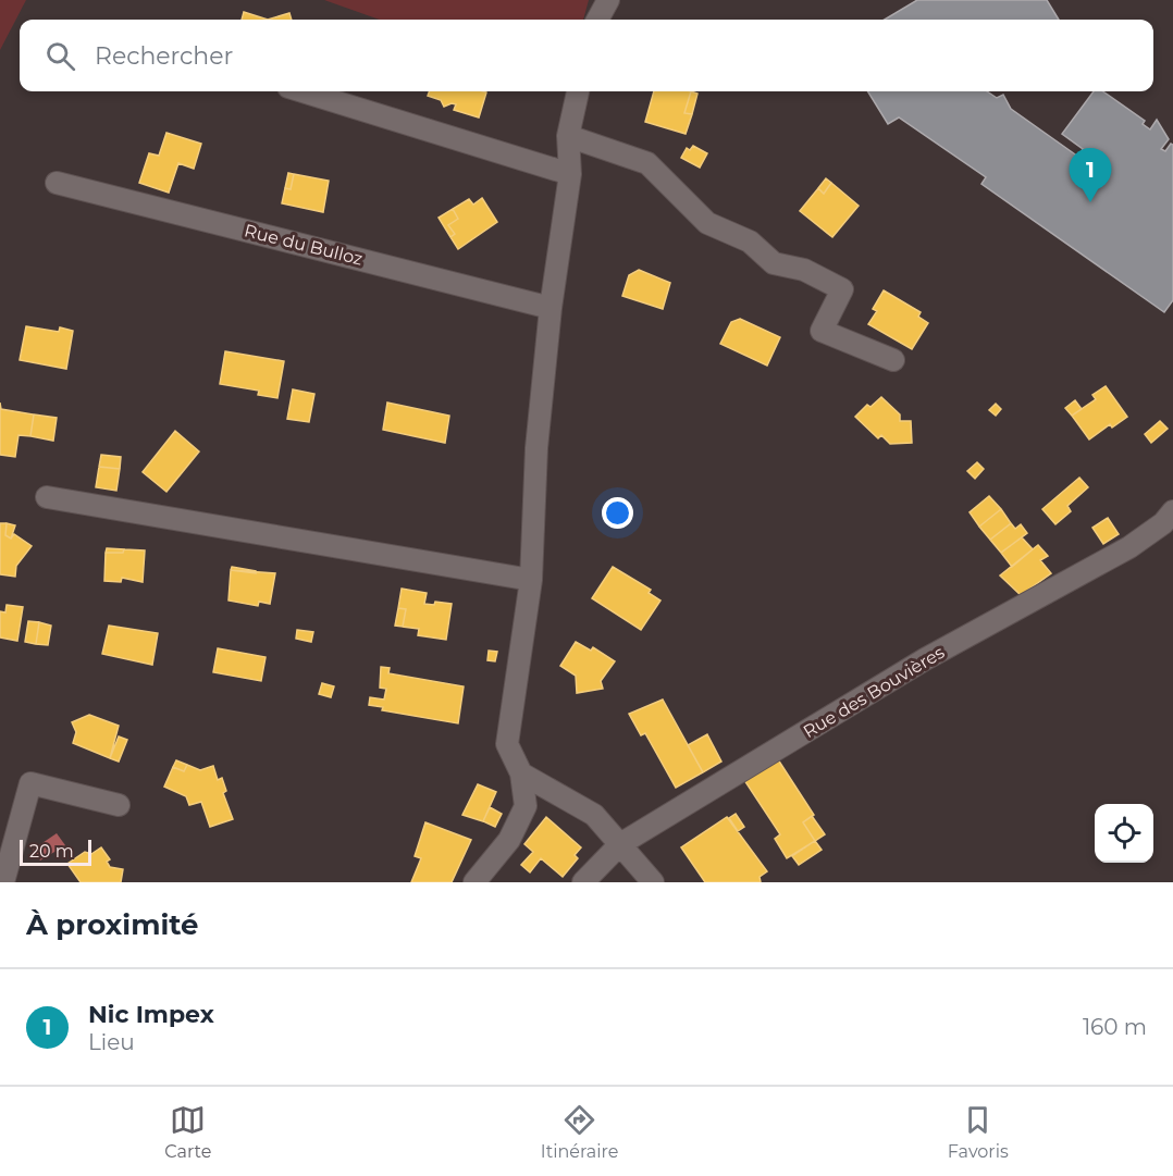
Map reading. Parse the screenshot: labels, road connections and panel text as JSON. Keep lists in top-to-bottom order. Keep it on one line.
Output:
{"streets":{"street":["Rue du Bulloz","Rue des Bouvières"]},"scale_bar":"20 m","page":{"search":"Rechercher","pins":"1","scale":"20 m","heading":"À proximité","list":[{"mark":"1","name":"Nic Impex","note":"Lieu","value":"160 m"}],"nav":["Carte","Itinéraire","Favoris"]}}
